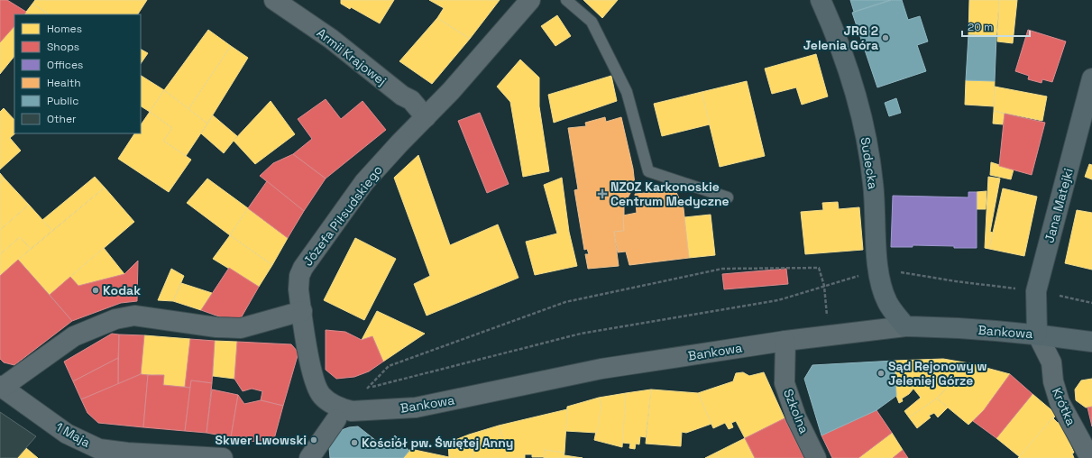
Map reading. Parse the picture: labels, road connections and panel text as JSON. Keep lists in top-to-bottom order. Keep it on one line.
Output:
{"streets":{"street":["Armii Krajowej","Sudecka","Jana Matejki","Józefa Piłsudskiego","Bankowa","Krótka","Szkolna","1 Maja"]},"crossings":[["Armii Krajowej","Józefa Piłsudskiego"],["Sudecka","Bankowa"],["Jana Matejki","Bankowa"],["Jana Matejki","Krótka"],["Józefa Piłsudskiego","Bankowa"],["Bankowa","Krótka"],["Bankowa","Szkolna"]],"places":{"other":["JRG 2 Jelenia Góra","Kodak","Sąd Rejonowy w Jeleniej Górze","Skwer Lwowski","Kościół pw. Świętej Anny"],"health":["NZOZ Karkonoskie Centrum Medyczne"]},"legend":["Homes","Shops","Offices","Health","Public","Other"],"scale_bar":"20 m"}
